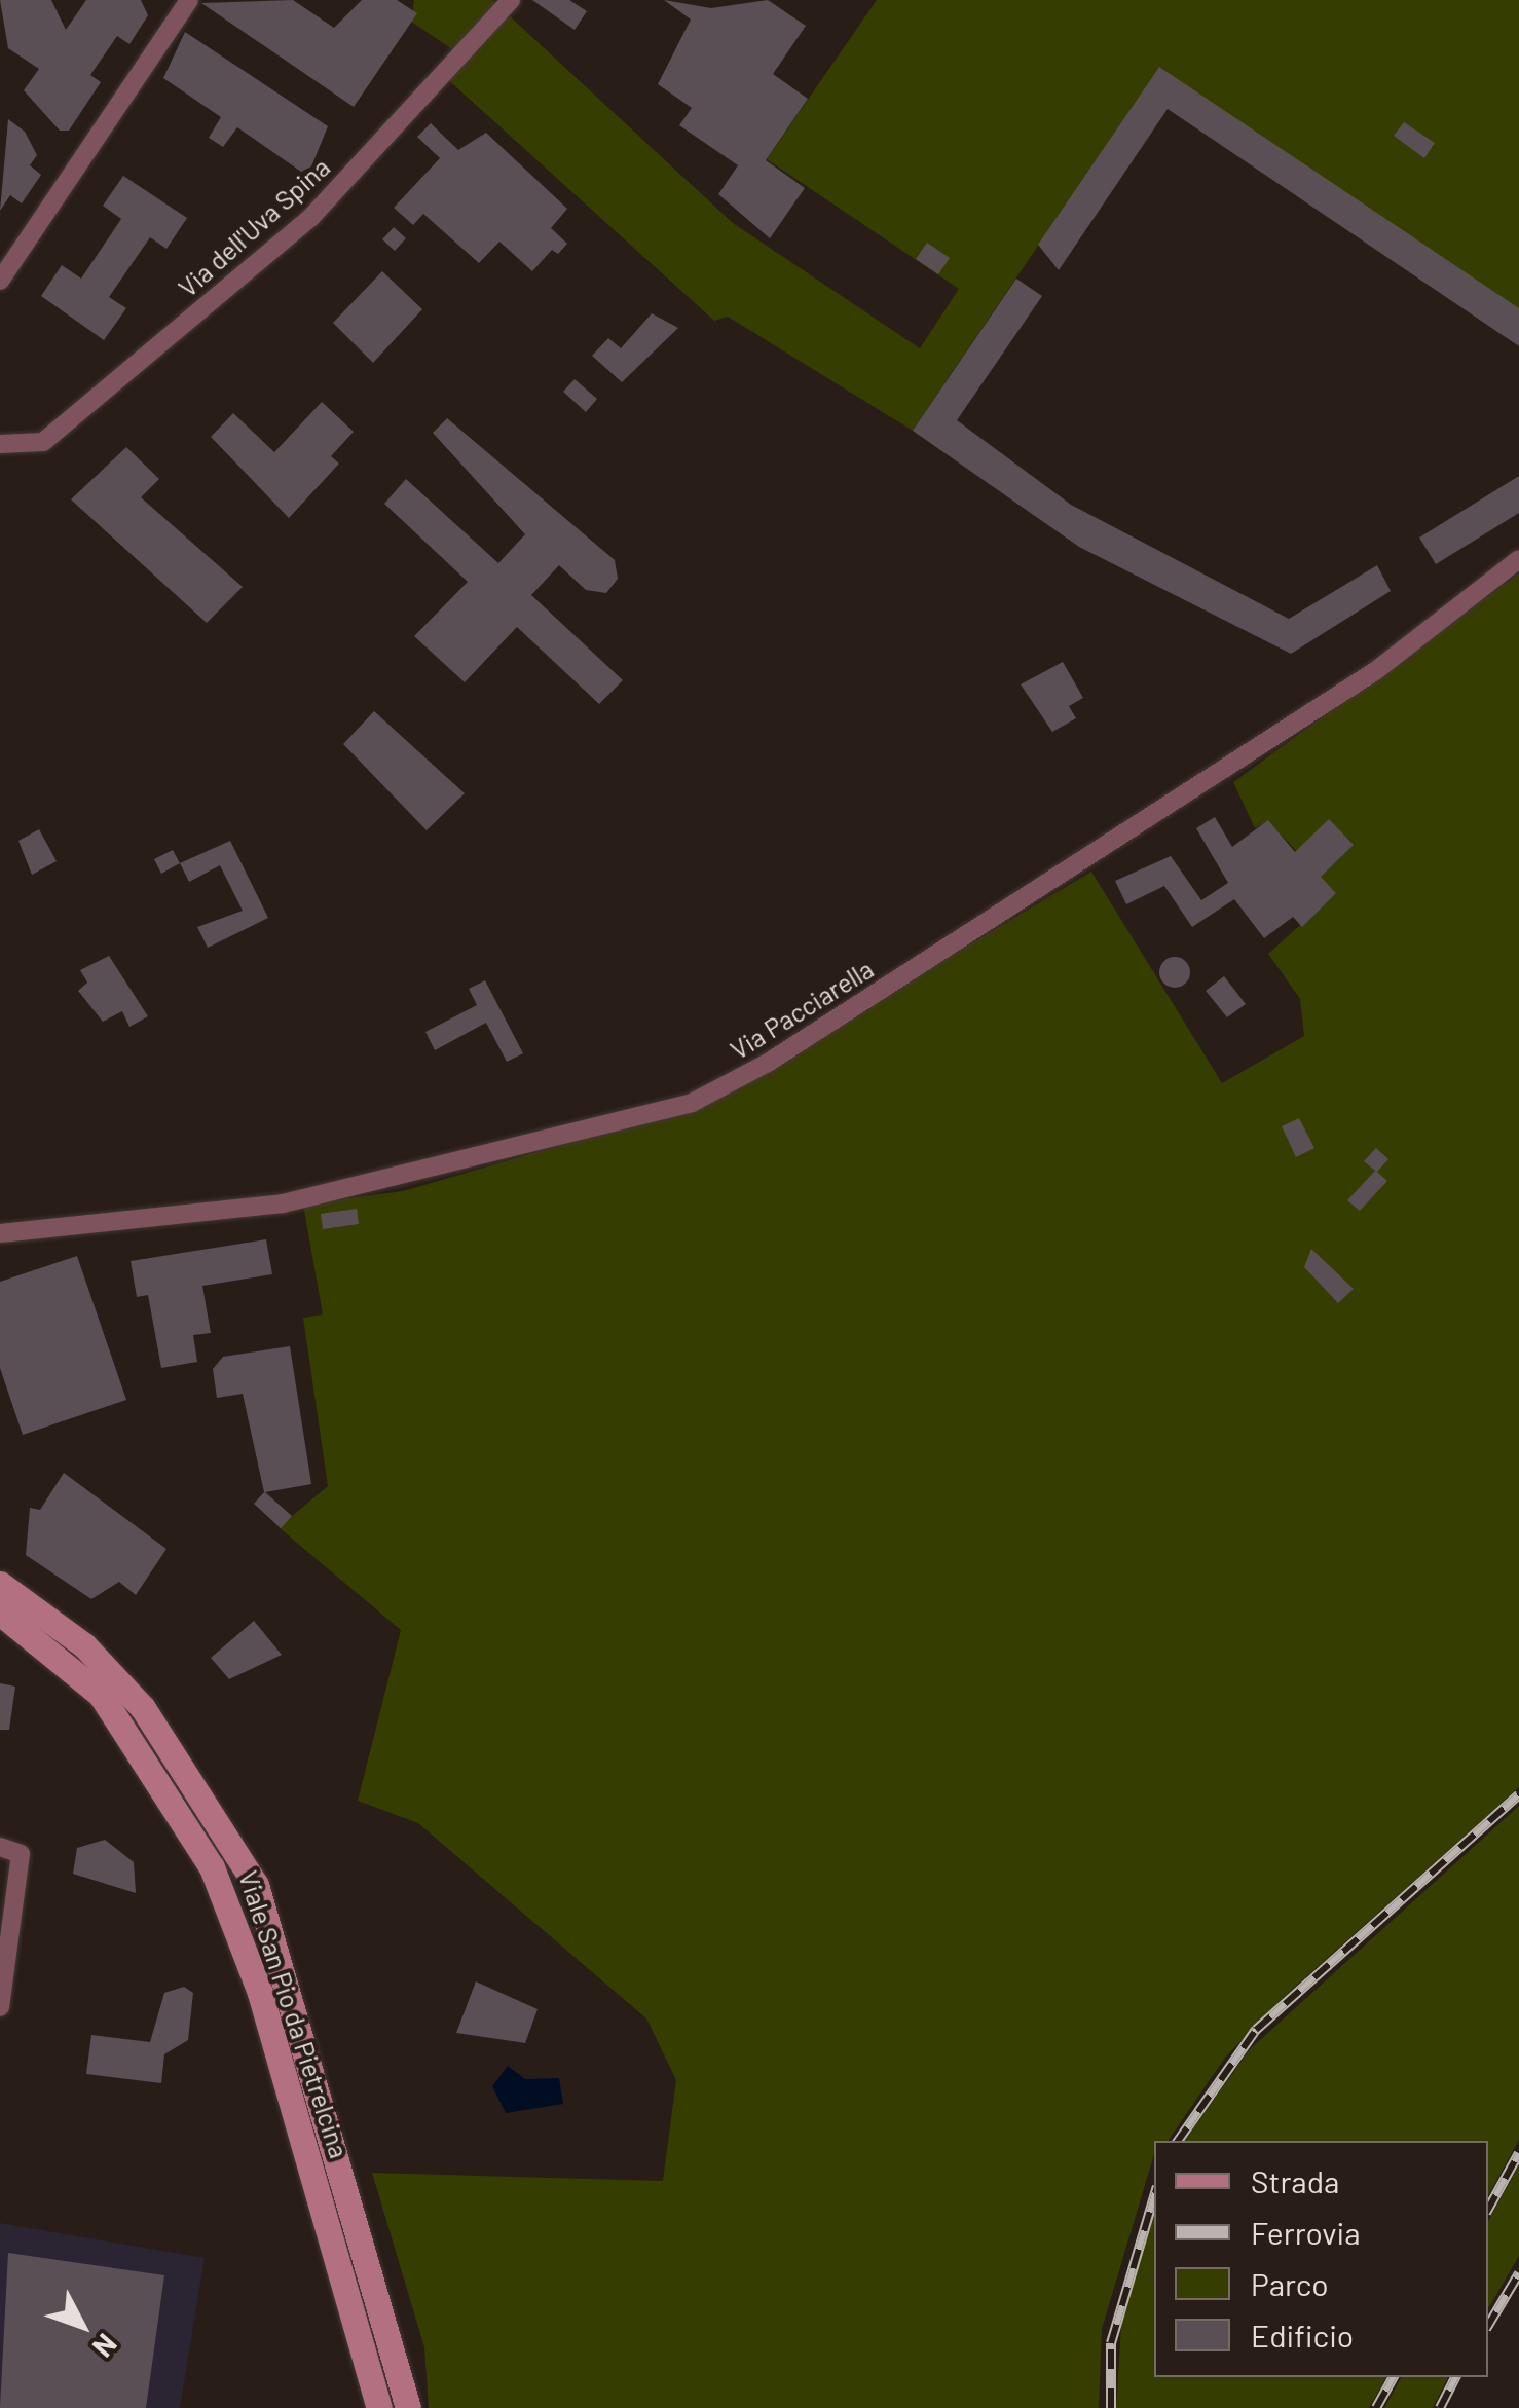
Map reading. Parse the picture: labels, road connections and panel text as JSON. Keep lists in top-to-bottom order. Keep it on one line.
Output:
{"streets":{"main road":["Viale San Pio da Pietrelcina"],"street":["Via dell'Uva Spina","Via Pacciarella"]},"legend":["Strada","Ferrovia","Parco","Edificio"],"north":"bottom right"}
